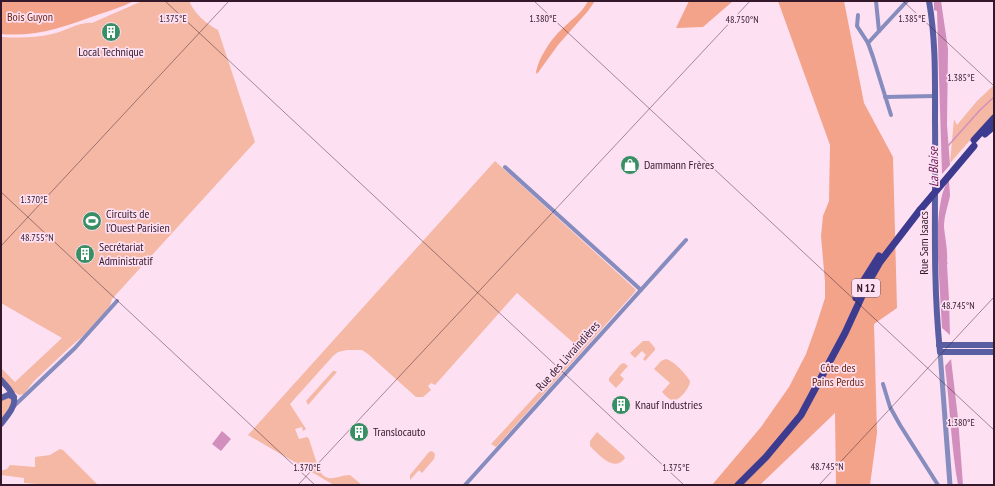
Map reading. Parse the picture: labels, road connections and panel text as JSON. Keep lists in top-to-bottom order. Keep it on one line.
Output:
{"streets":{"main road":["Rue Sam Isaacs","N 12"],"street":["Rue des Livraindières"]},"water":["La Blaise"],"parks":["Bois Guyon","Côte des Pains Perdus"],"places":{"building":["Local Technique","Secrétariat Administratif","Knauf Industries","Translocauto"],"shop":["Dammann Frères"],"sports":["Circuits de l’Ouest Parisien"]},"coordinates":["1.375°E","1.380°E","1.385°E","48.750°N","1.370°E","48.755°N","48.745°N"]}
